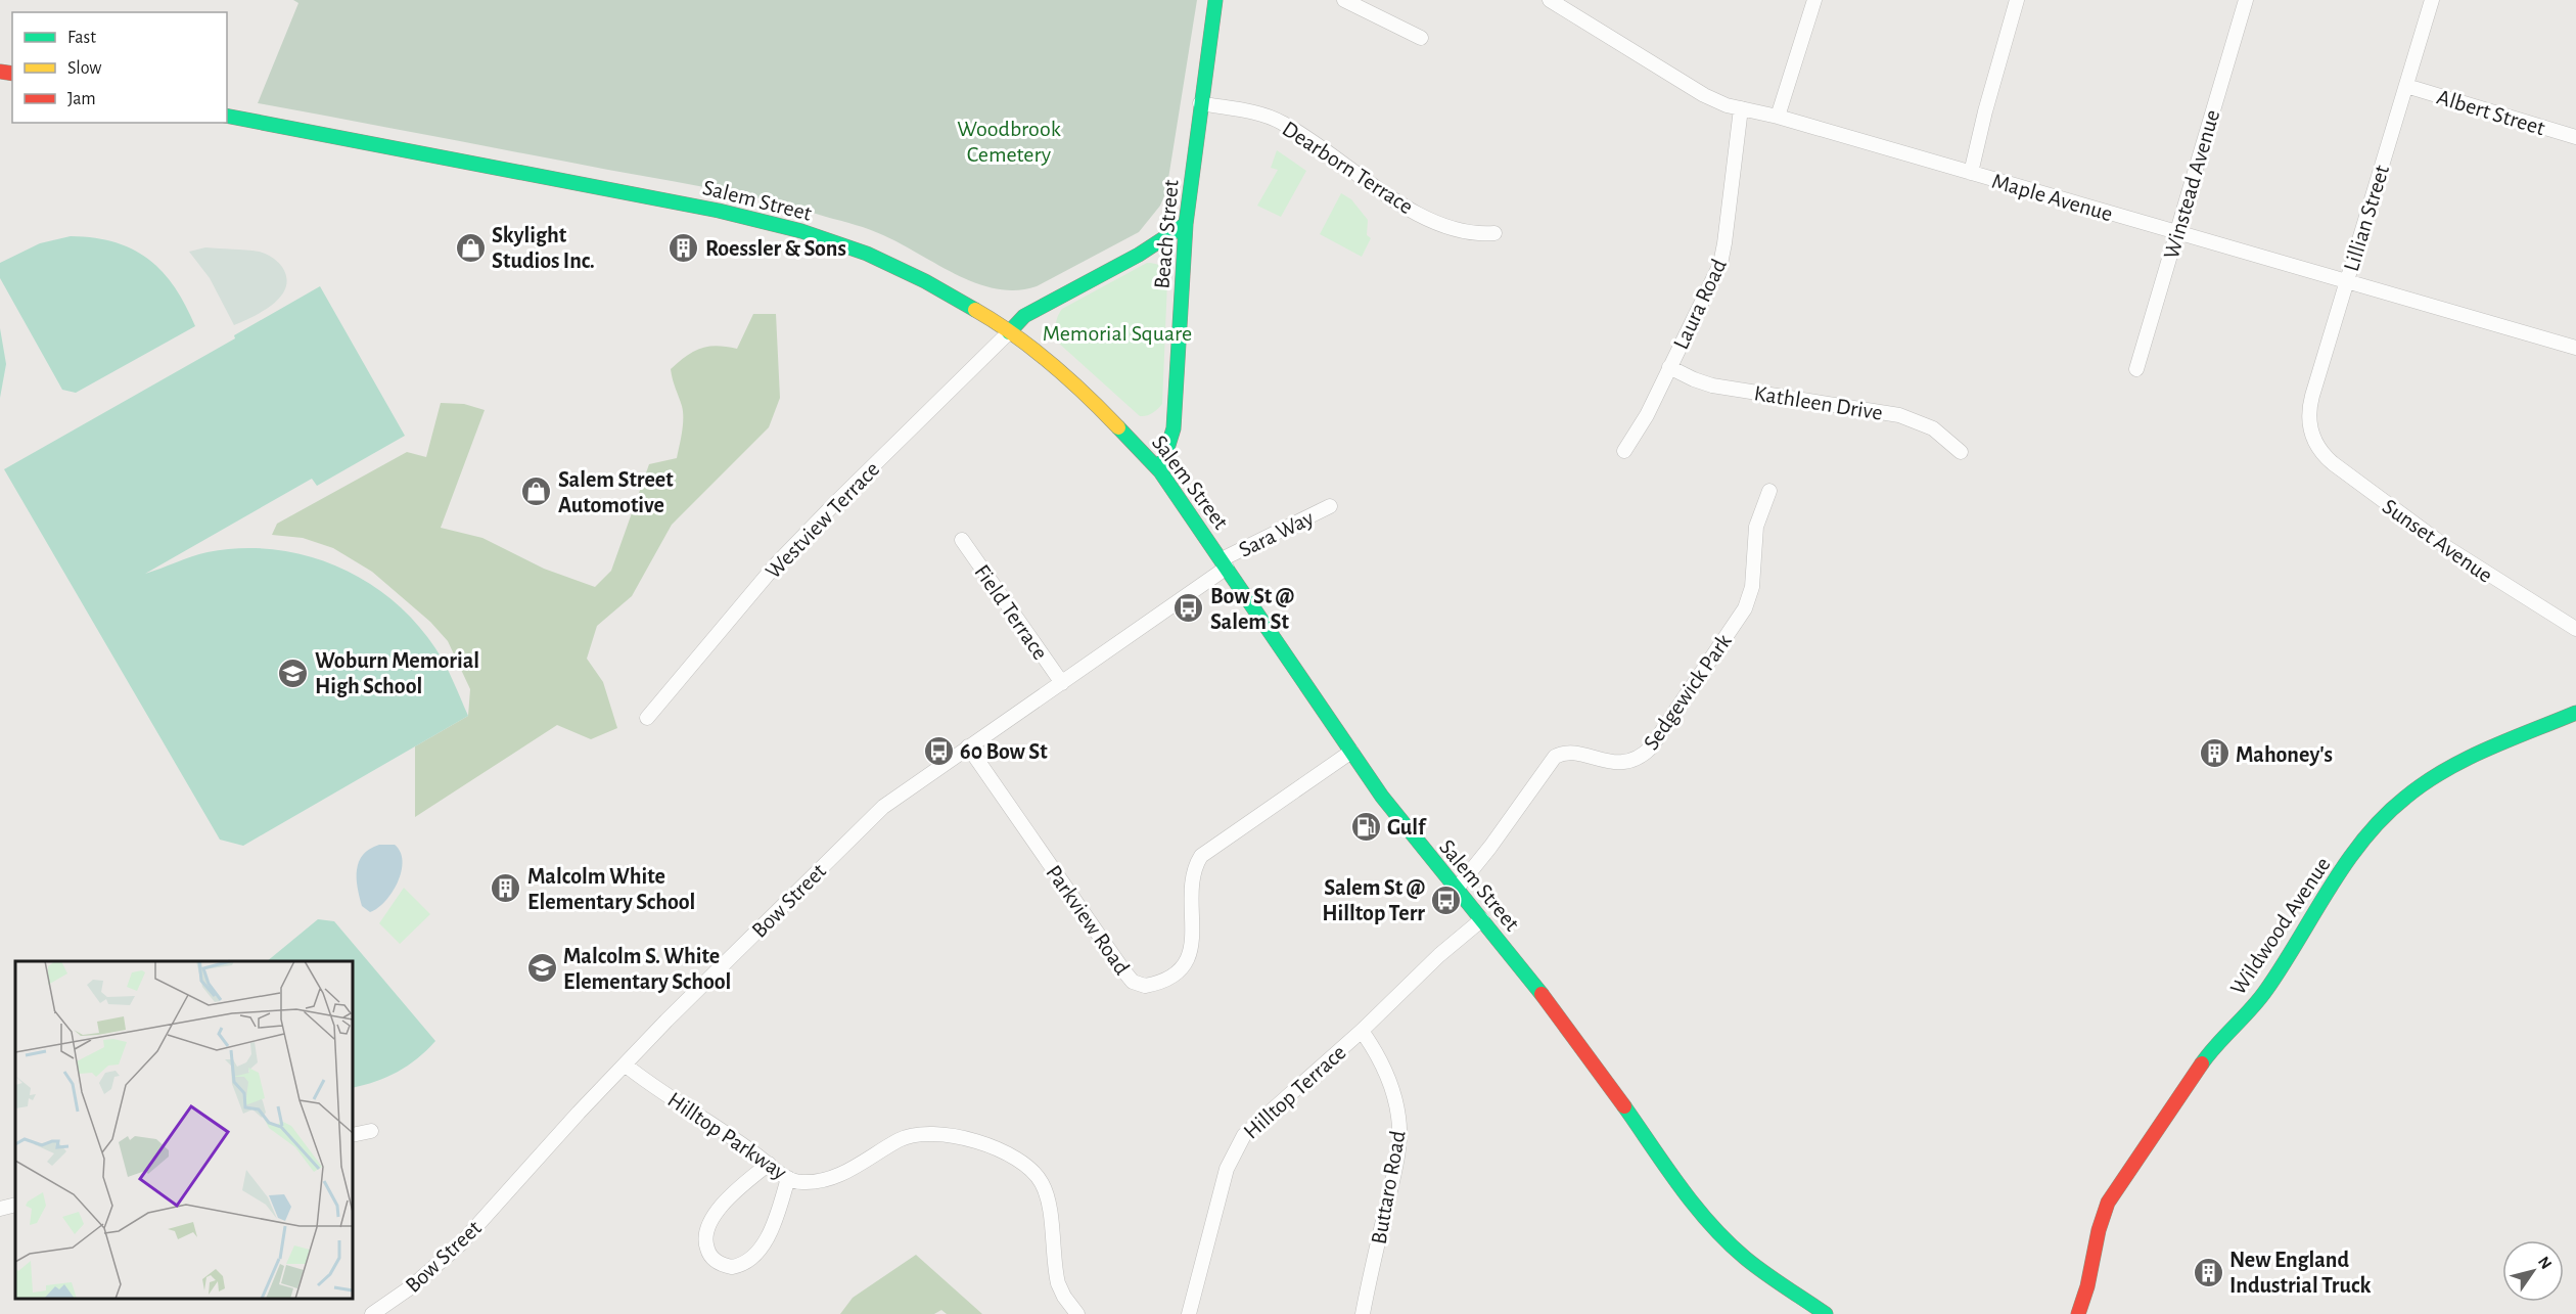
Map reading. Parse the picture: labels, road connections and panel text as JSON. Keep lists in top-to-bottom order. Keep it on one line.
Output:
{"streets":{"street":["Albert Street","Dearborn Terrace","Winstead Avenue","Maple Avenue","Salem Street","Lillian Street","Beach Street","Laura Road","Kathleen Drive","Westview Terrace","Sara Way","Sunset Avenue","Field Terrace","Sedgewick Park","Bow Street","Parkview Road","Wildwood Avenue","Hilltop Terrace","Hilltop Parkway","Buttaro Road"]},"crossings":[["Albert Street","Lillian Street"],["Dearborn Terrace","Beach Street"],["Winstead Avenue","Maple Avenue"],["Maple Avenue","Lillian Street"],["Maple Avenue","Laura Road"],["Salem Street","Beach Street"],["Salem Street","Westview Terrace"],["Salem Street","Sara Way"],["Salem Street","Sedgewick Park"],["Salem Street","Bow Street"],["Salem Street","Parkview Road"],["Salem Street","Hilltop Terrace"],["Lillian Street","Sunset Avenue"],["Laura Road","Kathleen Drive"],["Sara Way","Bow Street"],["Field Terrace","Bow Street"],["Bow Street","Parkview Road"],["Bow Street","Hilltop Parkway"],["Hilltop Terrace","Buttaro Road"]],"parks":["Woodbrook Cemetery","Memorial Square"],"places":{"shop":["Skylight Studios Inc.","Salem Street Automotive"],"building":["Roessler & Sons","Mahoney's","Malcolm White Elementary School","New England Industrial Truck"],"bus stop":["Bow St @ Salem St","60 Bow St","Salem St @ Hilltop Terr"],"school or university":["Woburn Memorial High School","Malcolm S. White Elementary School"],"fuel station":["Gulf"]},"legend":["Fast","Slow","Jam"],"north":"top right"}
